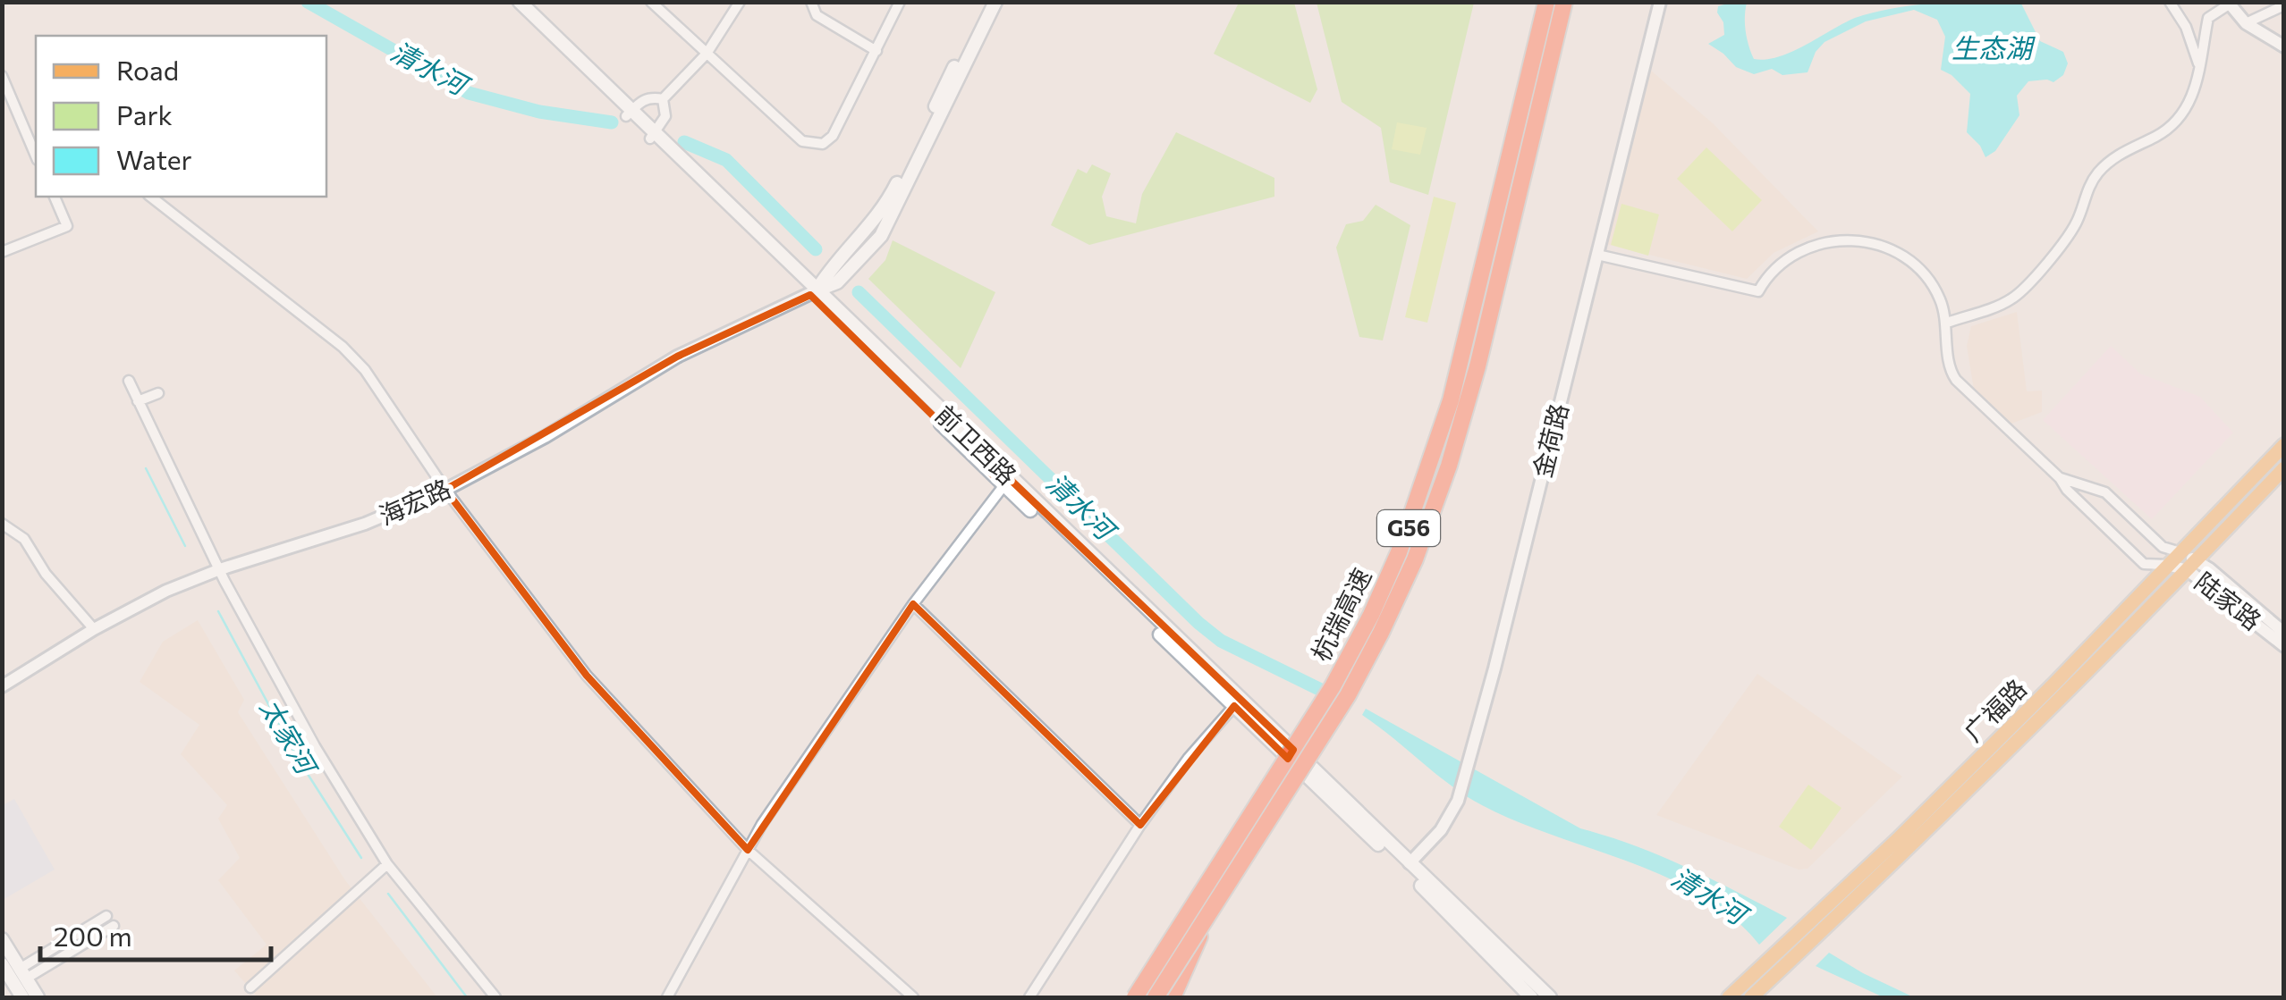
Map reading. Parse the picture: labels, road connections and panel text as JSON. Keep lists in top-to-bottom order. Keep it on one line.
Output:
{"streets":{"highway":["G56","杭瑞高速"],"main road":["前卫西路","海宏路","广福路"],"street":["金荷路","陆家路"]},"crossings":[["金荷路","前卫西路"],["前卫西路","海宏路"],["陆家路","广福路"]],"water":["生态湖","清水河","太家河"],"legend":["Road","Park","Water"],"scale_bar":"200 m"}
